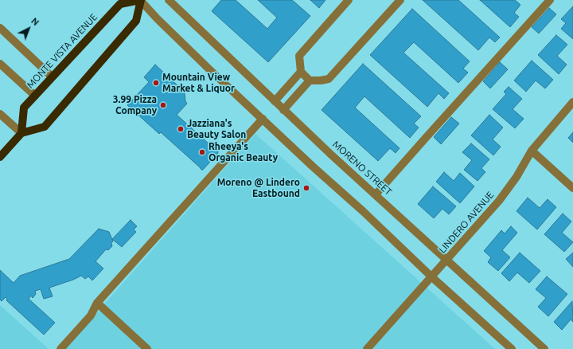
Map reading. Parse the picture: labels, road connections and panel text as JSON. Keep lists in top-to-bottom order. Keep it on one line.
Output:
{"streets":{"main road":["MONTE VISTA AVENUE"],"street":["MORENO STREET","LINDERO AVENUE"]},"crossings":[["MORENO STREET","LINDERO AVENUE"]],"places":["Mountain View Market & Liquor","3.99 Pizza Company","Jazziana's Beauty Salon","Rheeya's Organic Beauty","Moreno @ Lindero Eastbound"],"north":"top right"}
